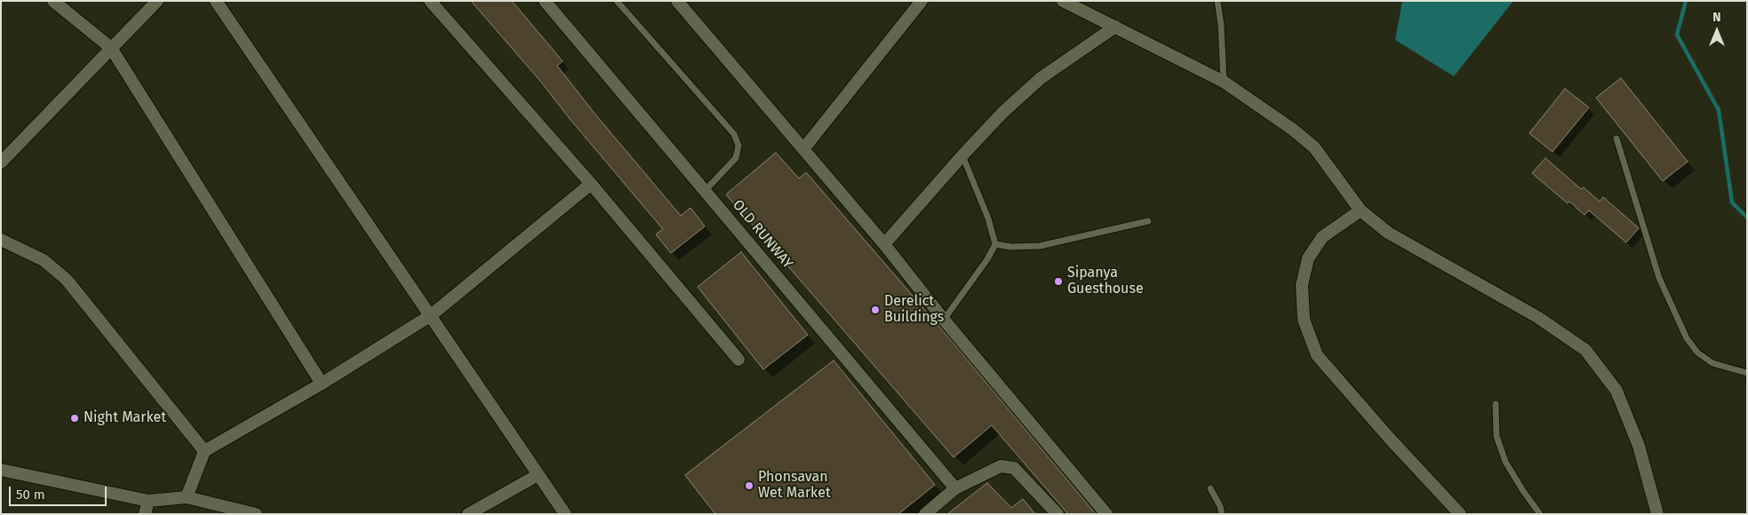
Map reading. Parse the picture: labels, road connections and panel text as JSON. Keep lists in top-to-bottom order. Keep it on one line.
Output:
{"streets":{"street":["OLD RUNWAY"]},"places":["Sipanya Guesthouse","Derelict Buildings","Night Market","Phonsavan Wet Market"],"scale_bar":"50 m","north":"top"}
